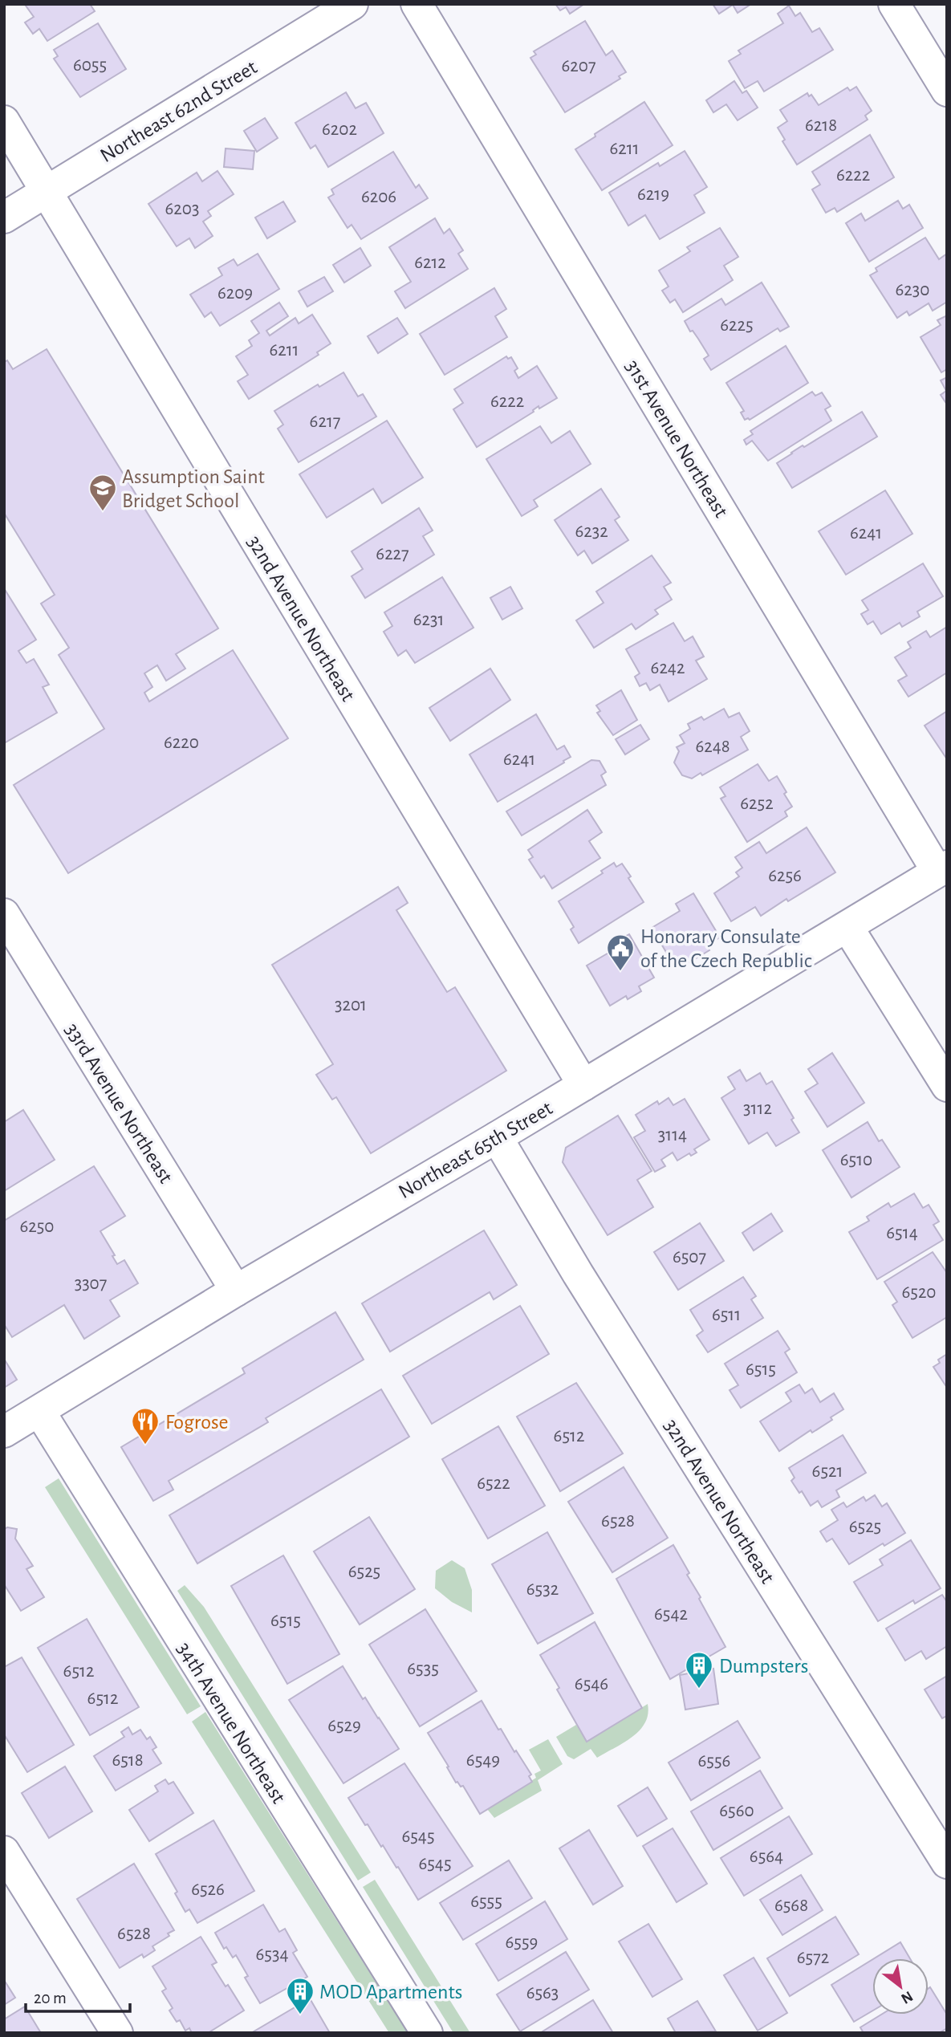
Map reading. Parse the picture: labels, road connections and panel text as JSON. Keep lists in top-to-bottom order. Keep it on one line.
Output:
{"streets":{"street":["Northeast 62nd Street","31st Avenue Northeast","32nd Avenue Northeast","33rd Avenue Northeast","Northeast 65th Street","34th Avenue Northeast"]},"crossings":[["Northeast 62nd Street","32nd Avenue Northeast"],["31st Avenue Northeast","Northeast 65th Street"],["32nd Avenue Northeast","Northeast 65th Street"],["33rd Avenue Northeast","Northeast 65th Street"],["Northeast 65th Street","34th Avenue Northeast"]],"places":{"school or university":["Assumption Saint Bridget School"],"public building":["Honorary Consulate of the Czech Republic"],"restaurant":["Fogrose"],"building":["Dumpsters","MOD Apartments"]},"house_numbers":["6055","6207","6218","6202","6211","6222","6219","6206","6203","6212","6230","6209","6225","6211","6222","6217","6232","6241","6227","6231","6242","6220","6248","6241","6252","6256","3201","3112","3114","6510","6250","6514","6507","3307","6520","6511","6515","6512","6521","6522","6528","6525","6525","6532","6542","6515","6535","6512","6546","6512","6529","6518","6549","6556","6560","6545","6564","6545","6526","6555","6568","6528","6559","6534","6572","6563"],"scale_bar":"20 m","north":"bottom right"}
